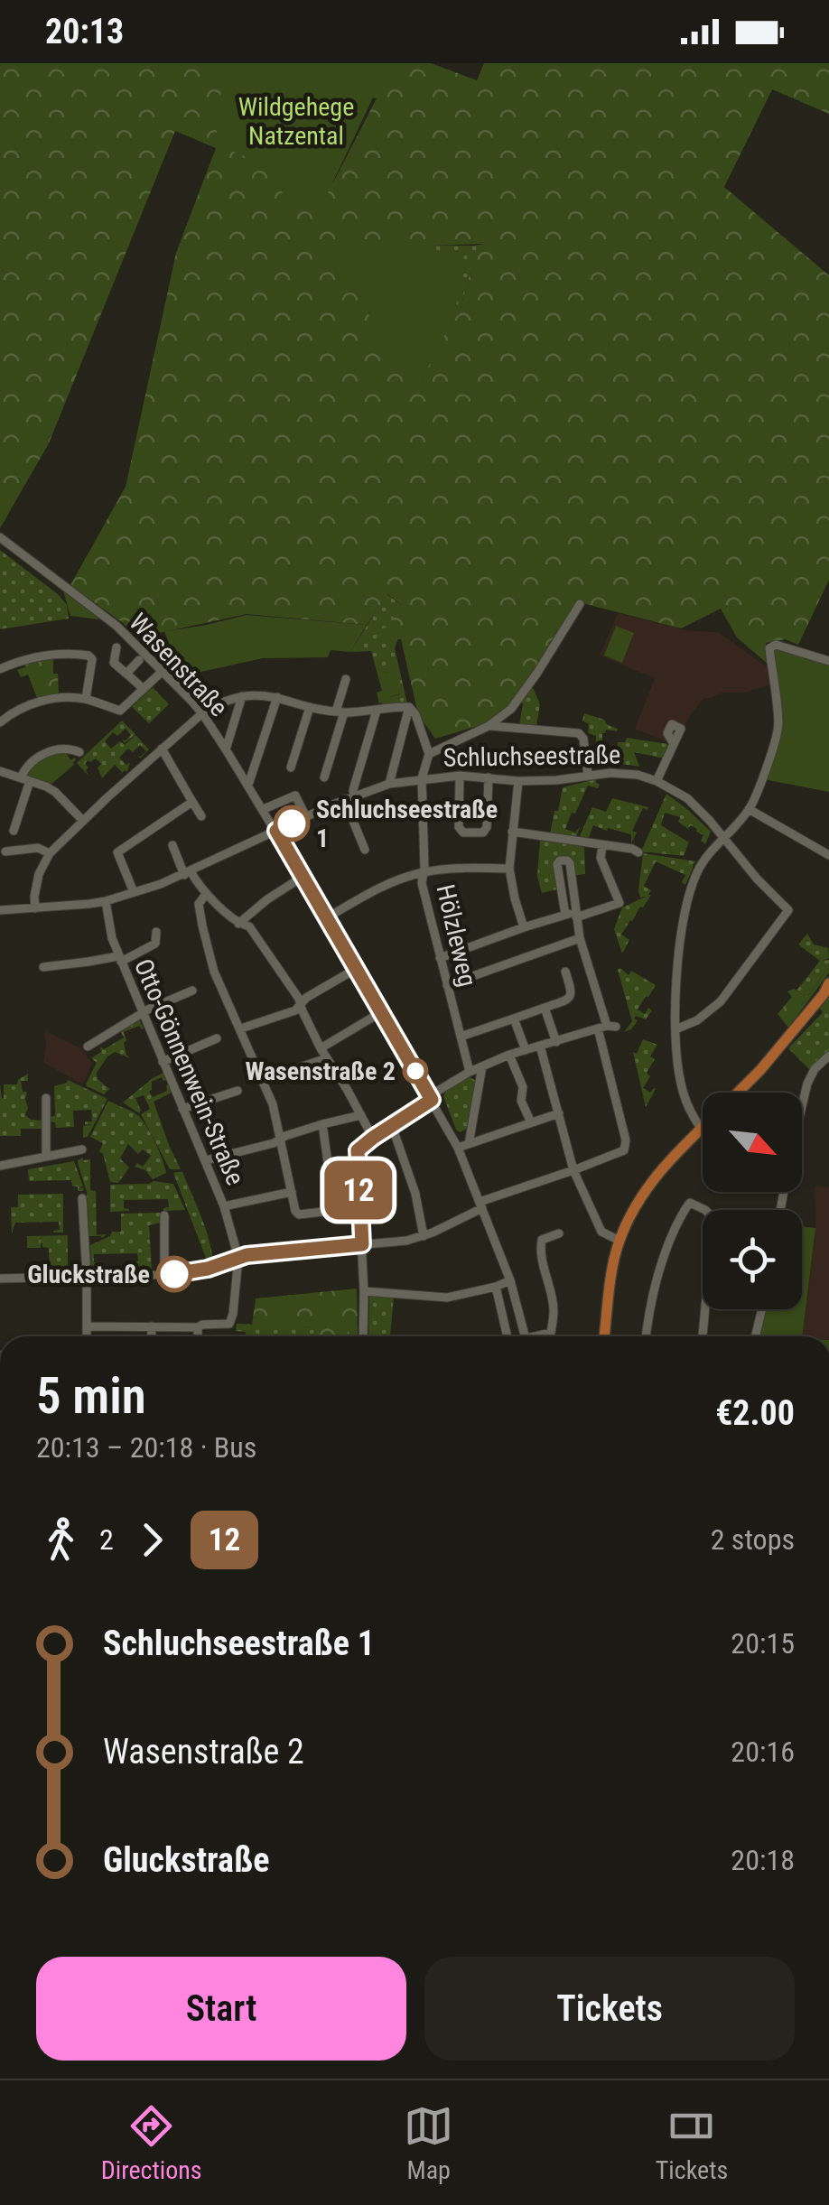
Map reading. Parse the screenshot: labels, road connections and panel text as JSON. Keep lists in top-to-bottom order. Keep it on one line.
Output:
{"streets":{"street":["Wasenstraße","Schluchseestraße","Hölzleweg","Otto-Gönnenwein-Straße"]},"crossings":[["Wasenstraße","Schluchseestraße"],["Schluchseestraße","Hölzleweg"],["Schluchseestraße","Otto-Gönnenwein-Straße"]],"parks":["Wildgehege Natzental"],"places":["Schluchseestraße 1","Wasenstraße 2","Gluckstraße"],"lines":["bus line 12"],"north":"bottom right","page":{"status":"20:13","on_map":"12","heading":["5 min","20:13 – 20:18 · Bus","€2.00"],"legs":["2","12","2 stops"],"list":[{"name":"Schluchseestraße 1","value":"20:15"},{"name":"Wasenstraße 2","value":"20:16"},{"name":"Gluckstraße","value":"20:18"}],"buttons":["Start","Tickets"],"tabs":["Directions","Map","Tickets"]}}
